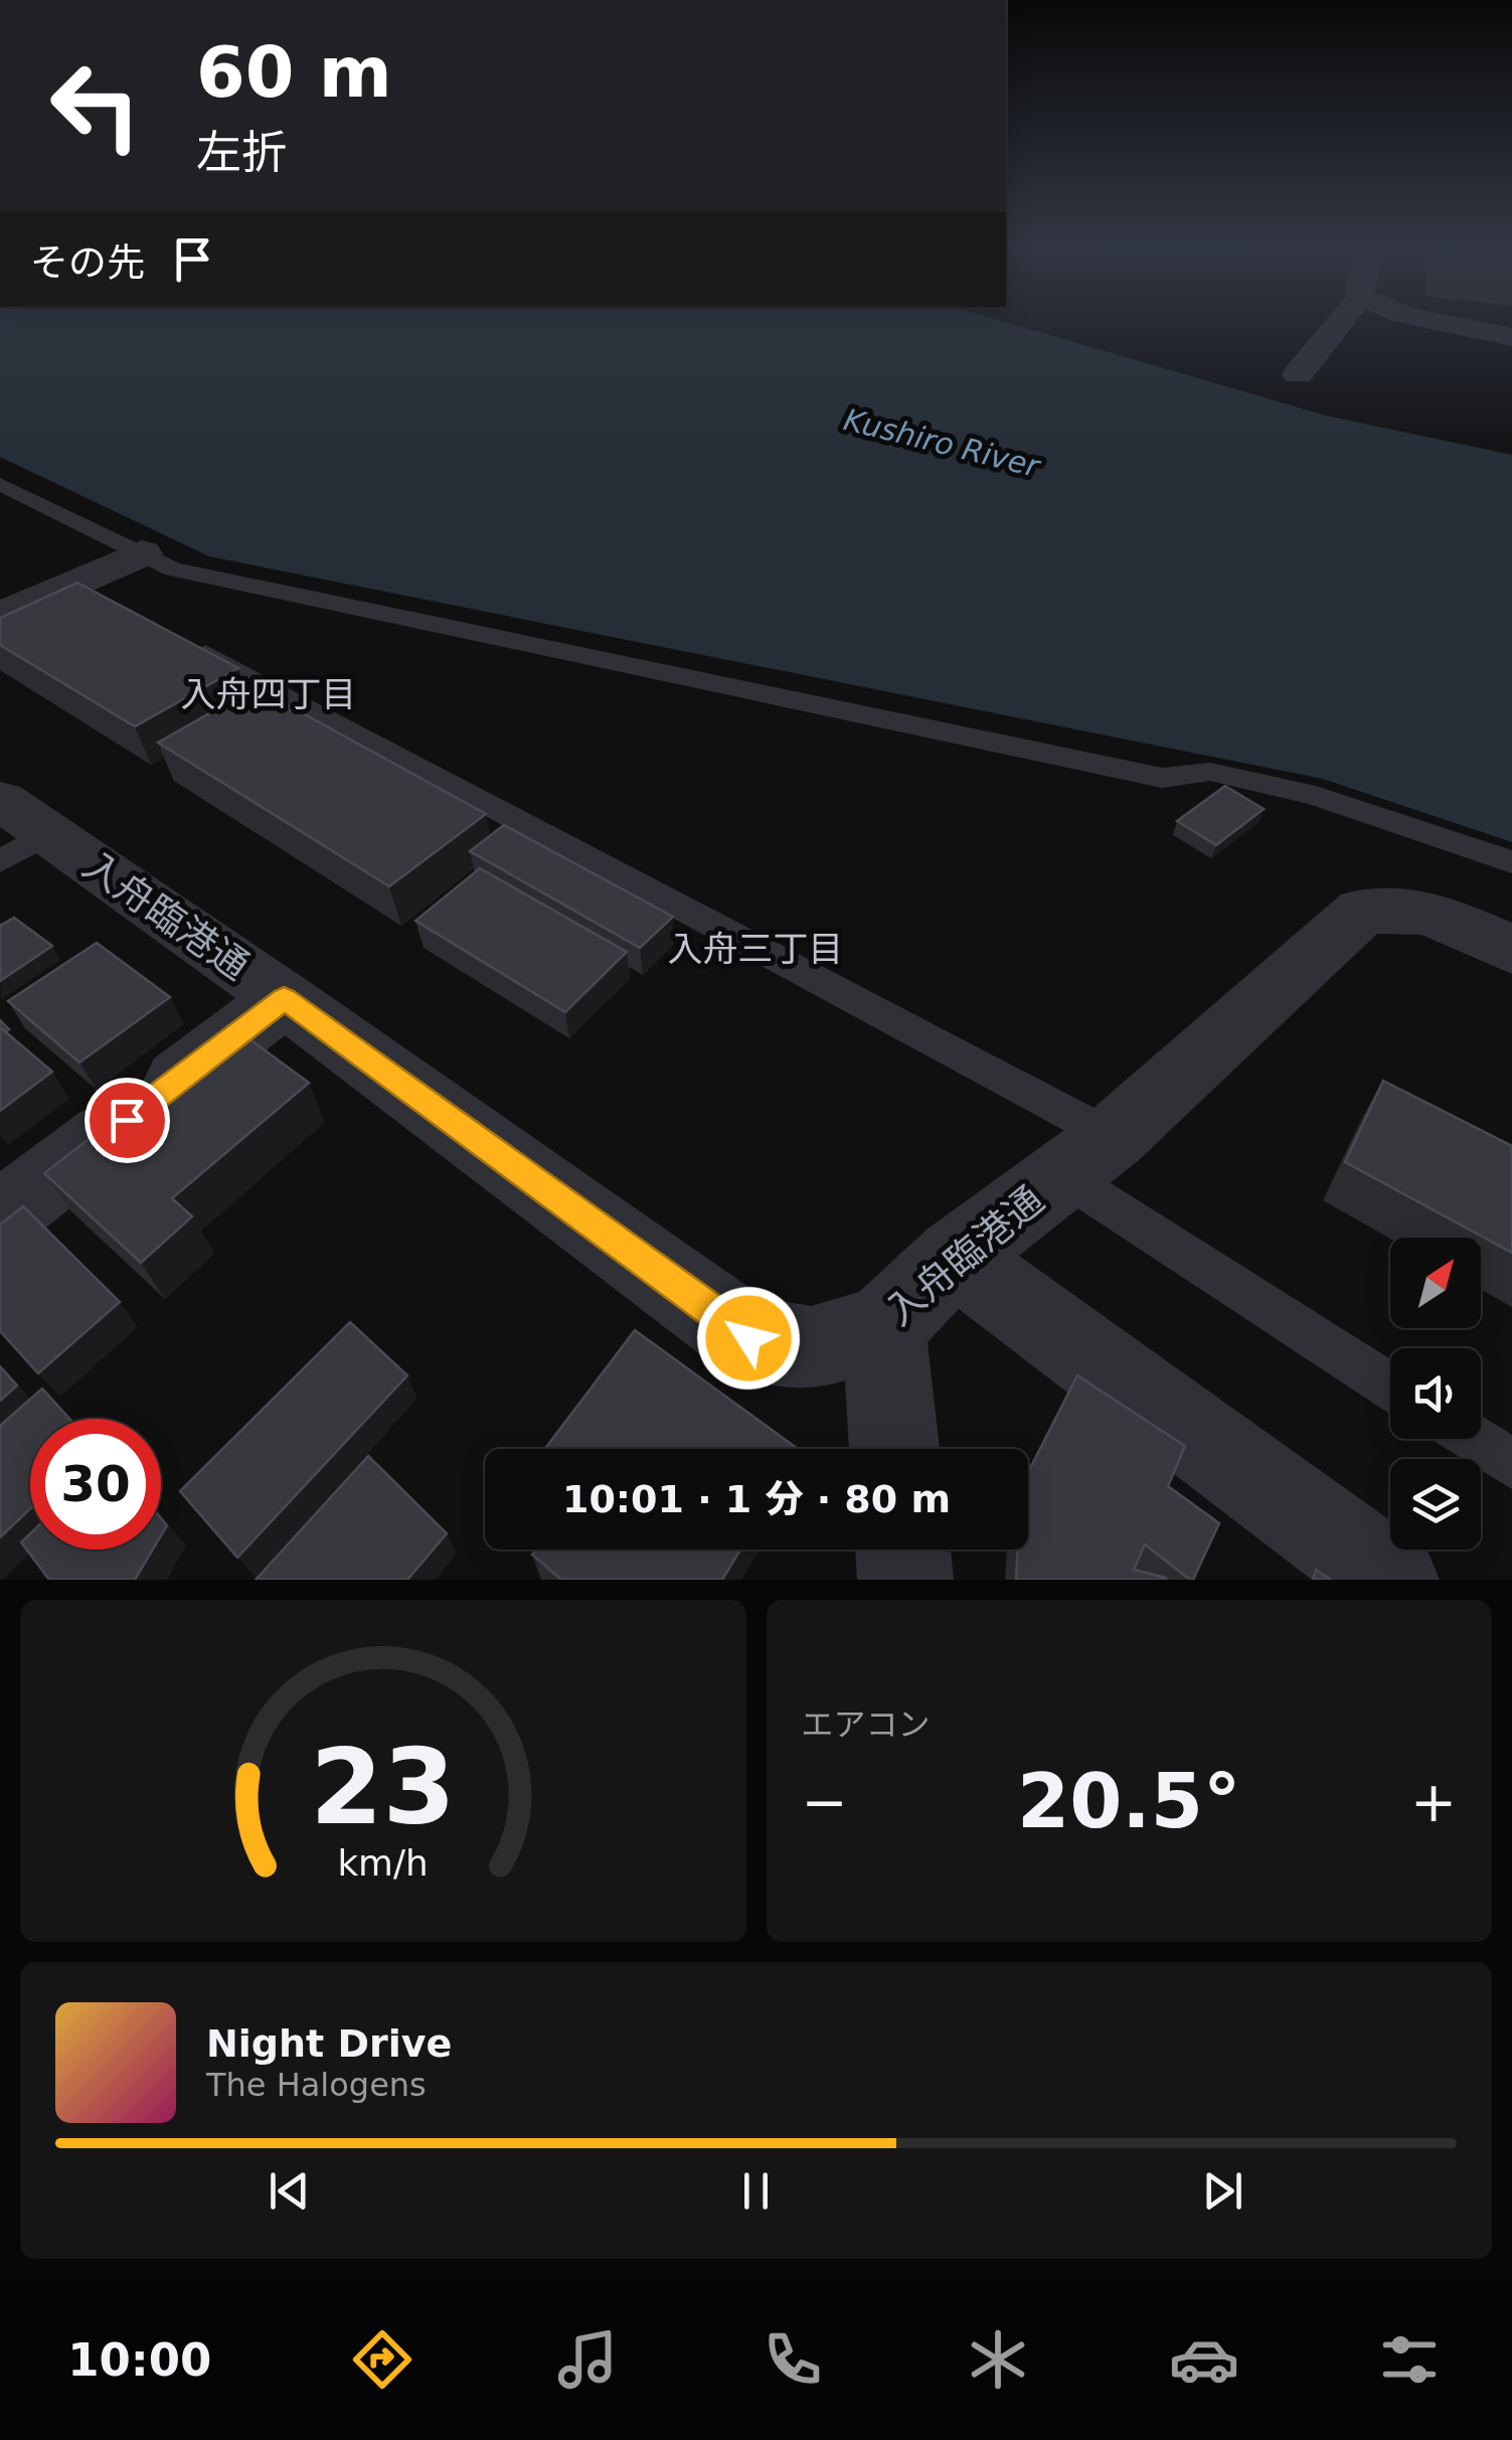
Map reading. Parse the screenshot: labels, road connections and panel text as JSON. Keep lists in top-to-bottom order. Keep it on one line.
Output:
{"streets":{"street":["入舟臨港通"]},"districts":["入舟四丁目","入舟三丁目"],"water":["Kushiro River"],"north":"top right","page":{"turn":["60 m","左折"],"then":"その先","limit":"30","trip":"10:01 · 1 分 · 80 m","tile":"エアコン","heat":["−","20.5°","+"],"song":["Night Drive","The Halogens"],"tabs":"10:00","gauge":["23","km/h"]}}
